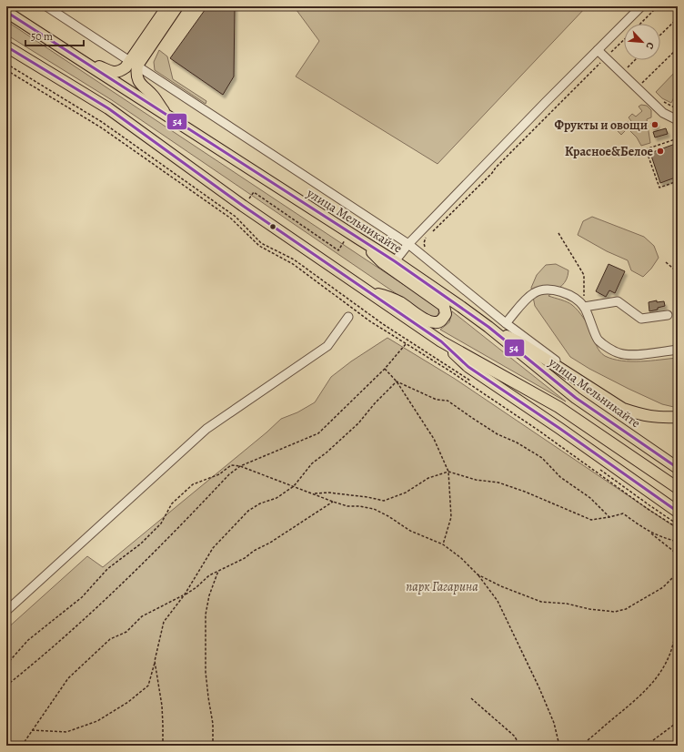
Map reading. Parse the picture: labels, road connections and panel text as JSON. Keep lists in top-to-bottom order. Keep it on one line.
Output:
{"streets":{"main road":["улица Мельникайте"]},"parks":["парк Гагарина"],"places":["Фрукты и овощи","Красное&Белое"],"lines":["transit line 54"],"scale_bar":"50 m","north":"bottom right"}
